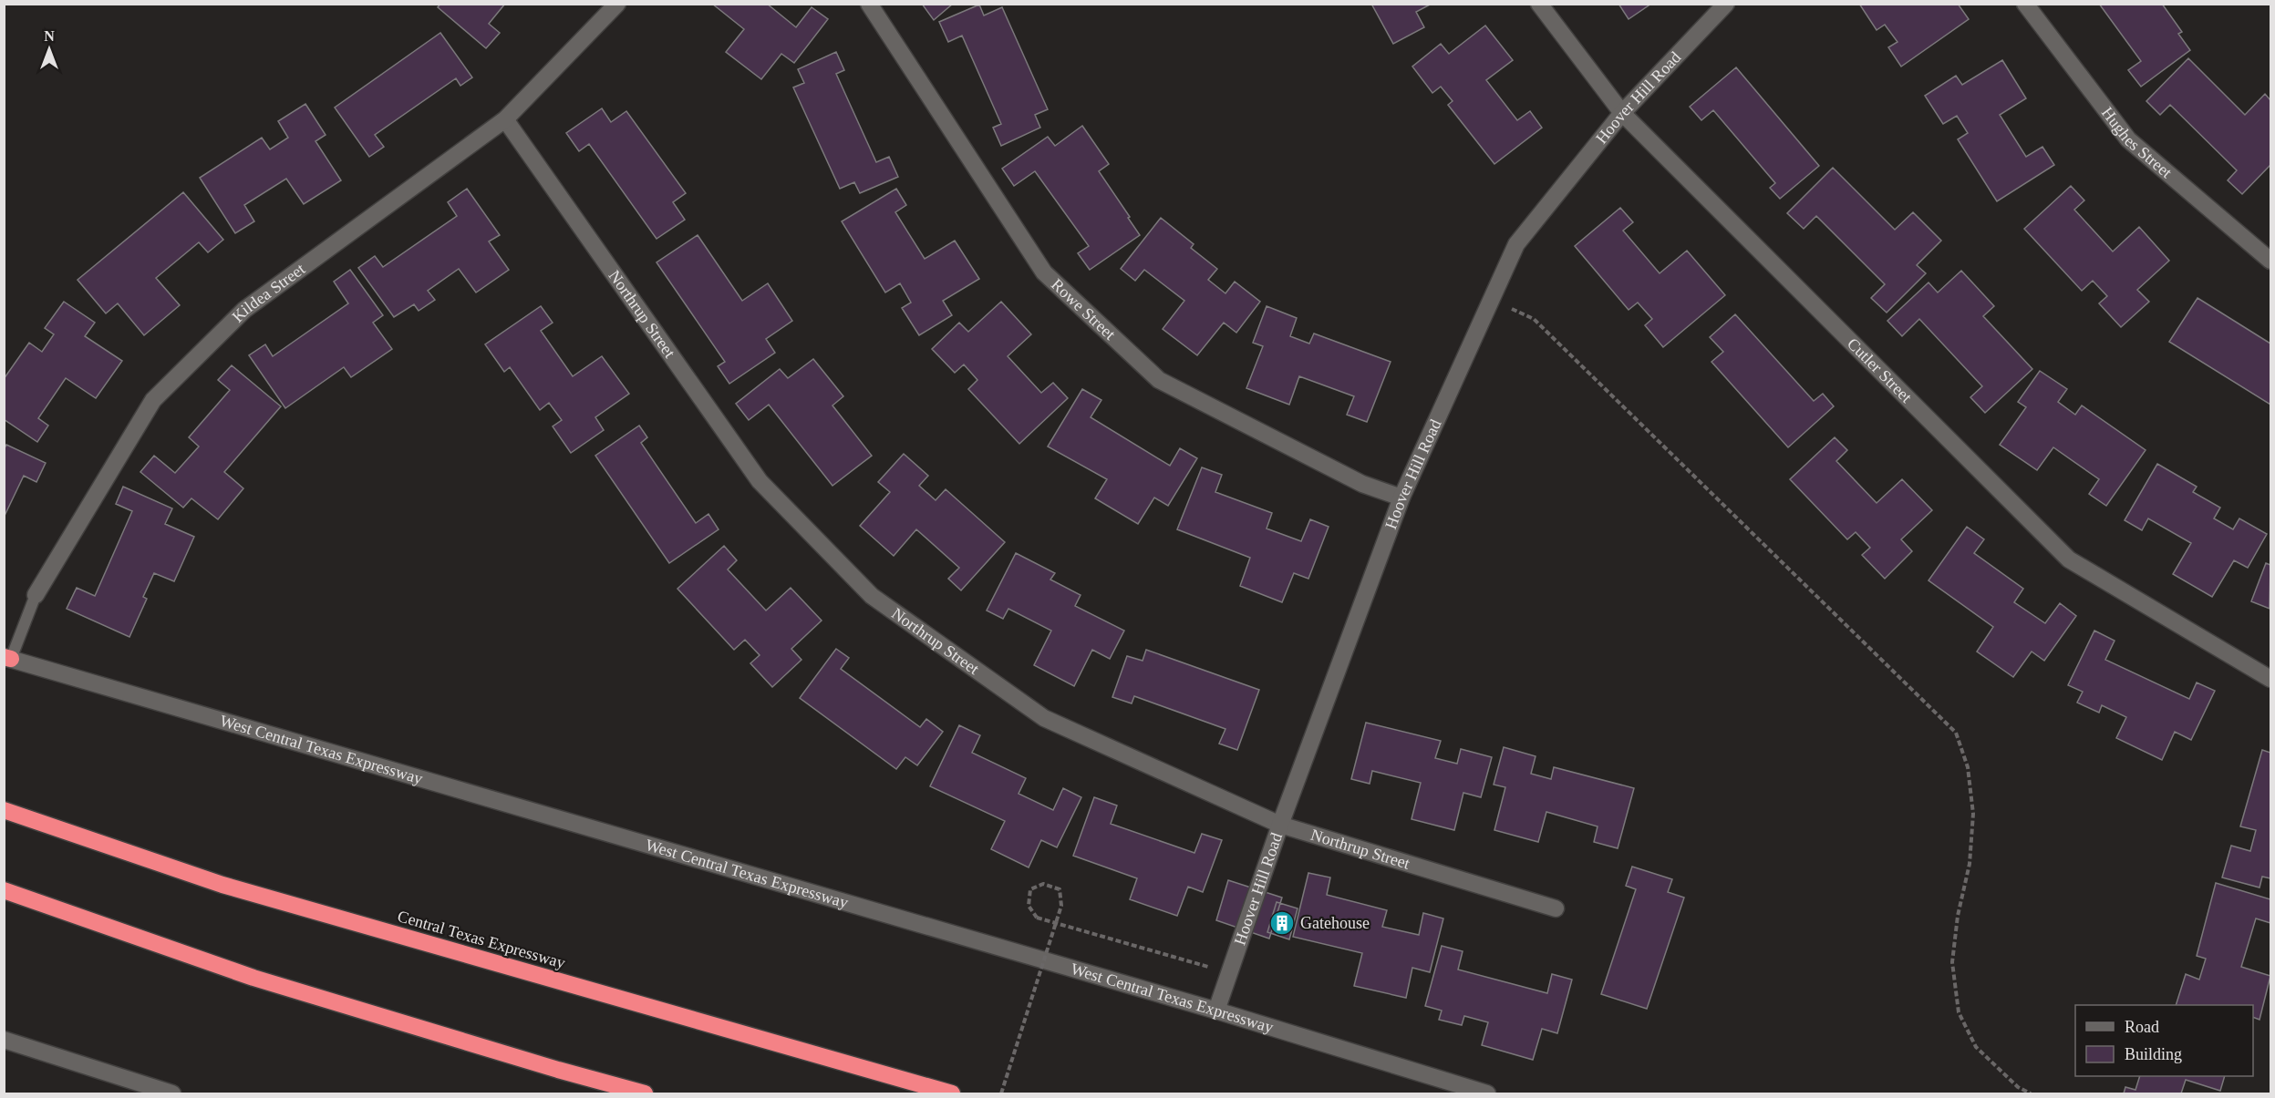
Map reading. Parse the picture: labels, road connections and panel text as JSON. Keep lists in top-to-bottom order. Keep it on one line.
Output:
{"streets":{"highway":["Central Texas Expressway"],"street":["Hoover Hill Road","Hughes Street","Kildea Street","Rowe Street","Northrup Street","Cutler Street","West Central Texas Expressway"]},"crossings":[["Hoover Hill Road","Rowe Street"],["Hoover Hill Road","Northrup Street"],["Hoover Hill Road","Cutler Street"],["Hoover Hill Road","West Central Texas Expressway"],["Kildea Street","Northrup Street"],["Kildea Street","West Central Texas Expressway"]],"places":{"building":["Gatehouse"]},"legend":["Road","Building"],"north":"top"}
